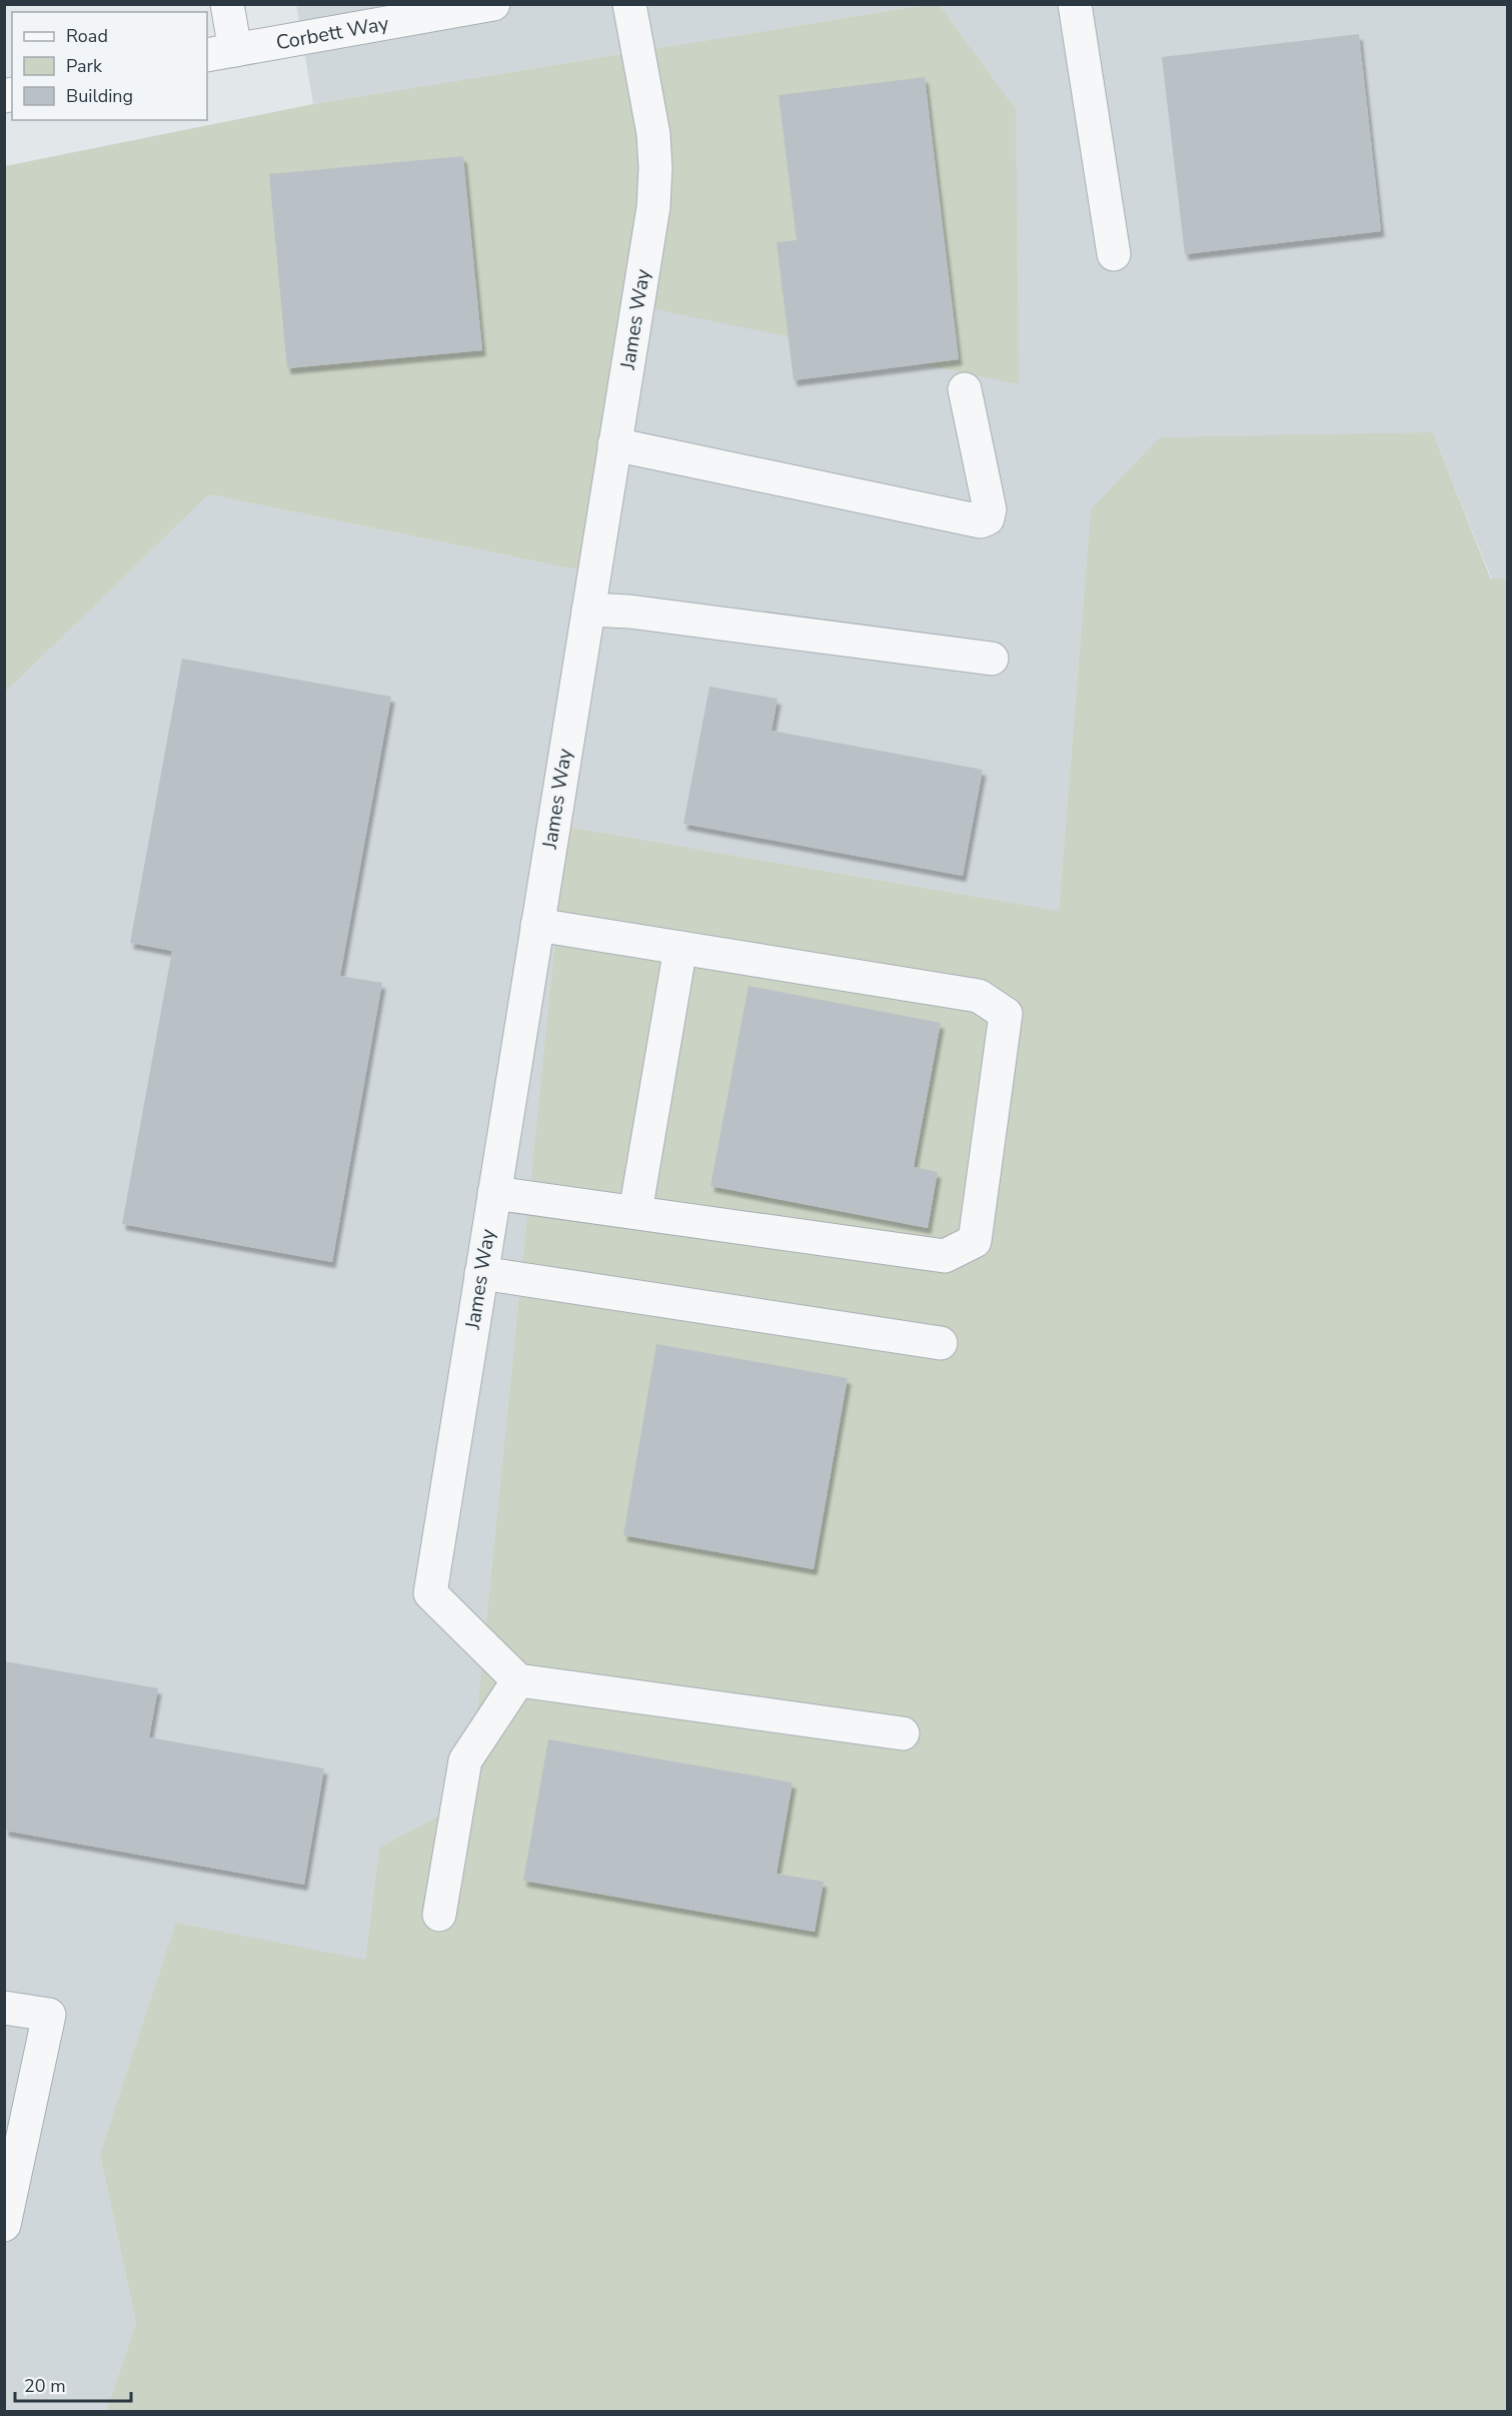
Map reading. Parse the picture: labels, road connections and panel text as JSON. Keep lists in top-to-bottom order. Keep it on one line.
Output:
{"streets":{"street":["Corbett Way","James Way"]},"legend":["Road","Park","Building"],"scale_bar":"20 m"}
